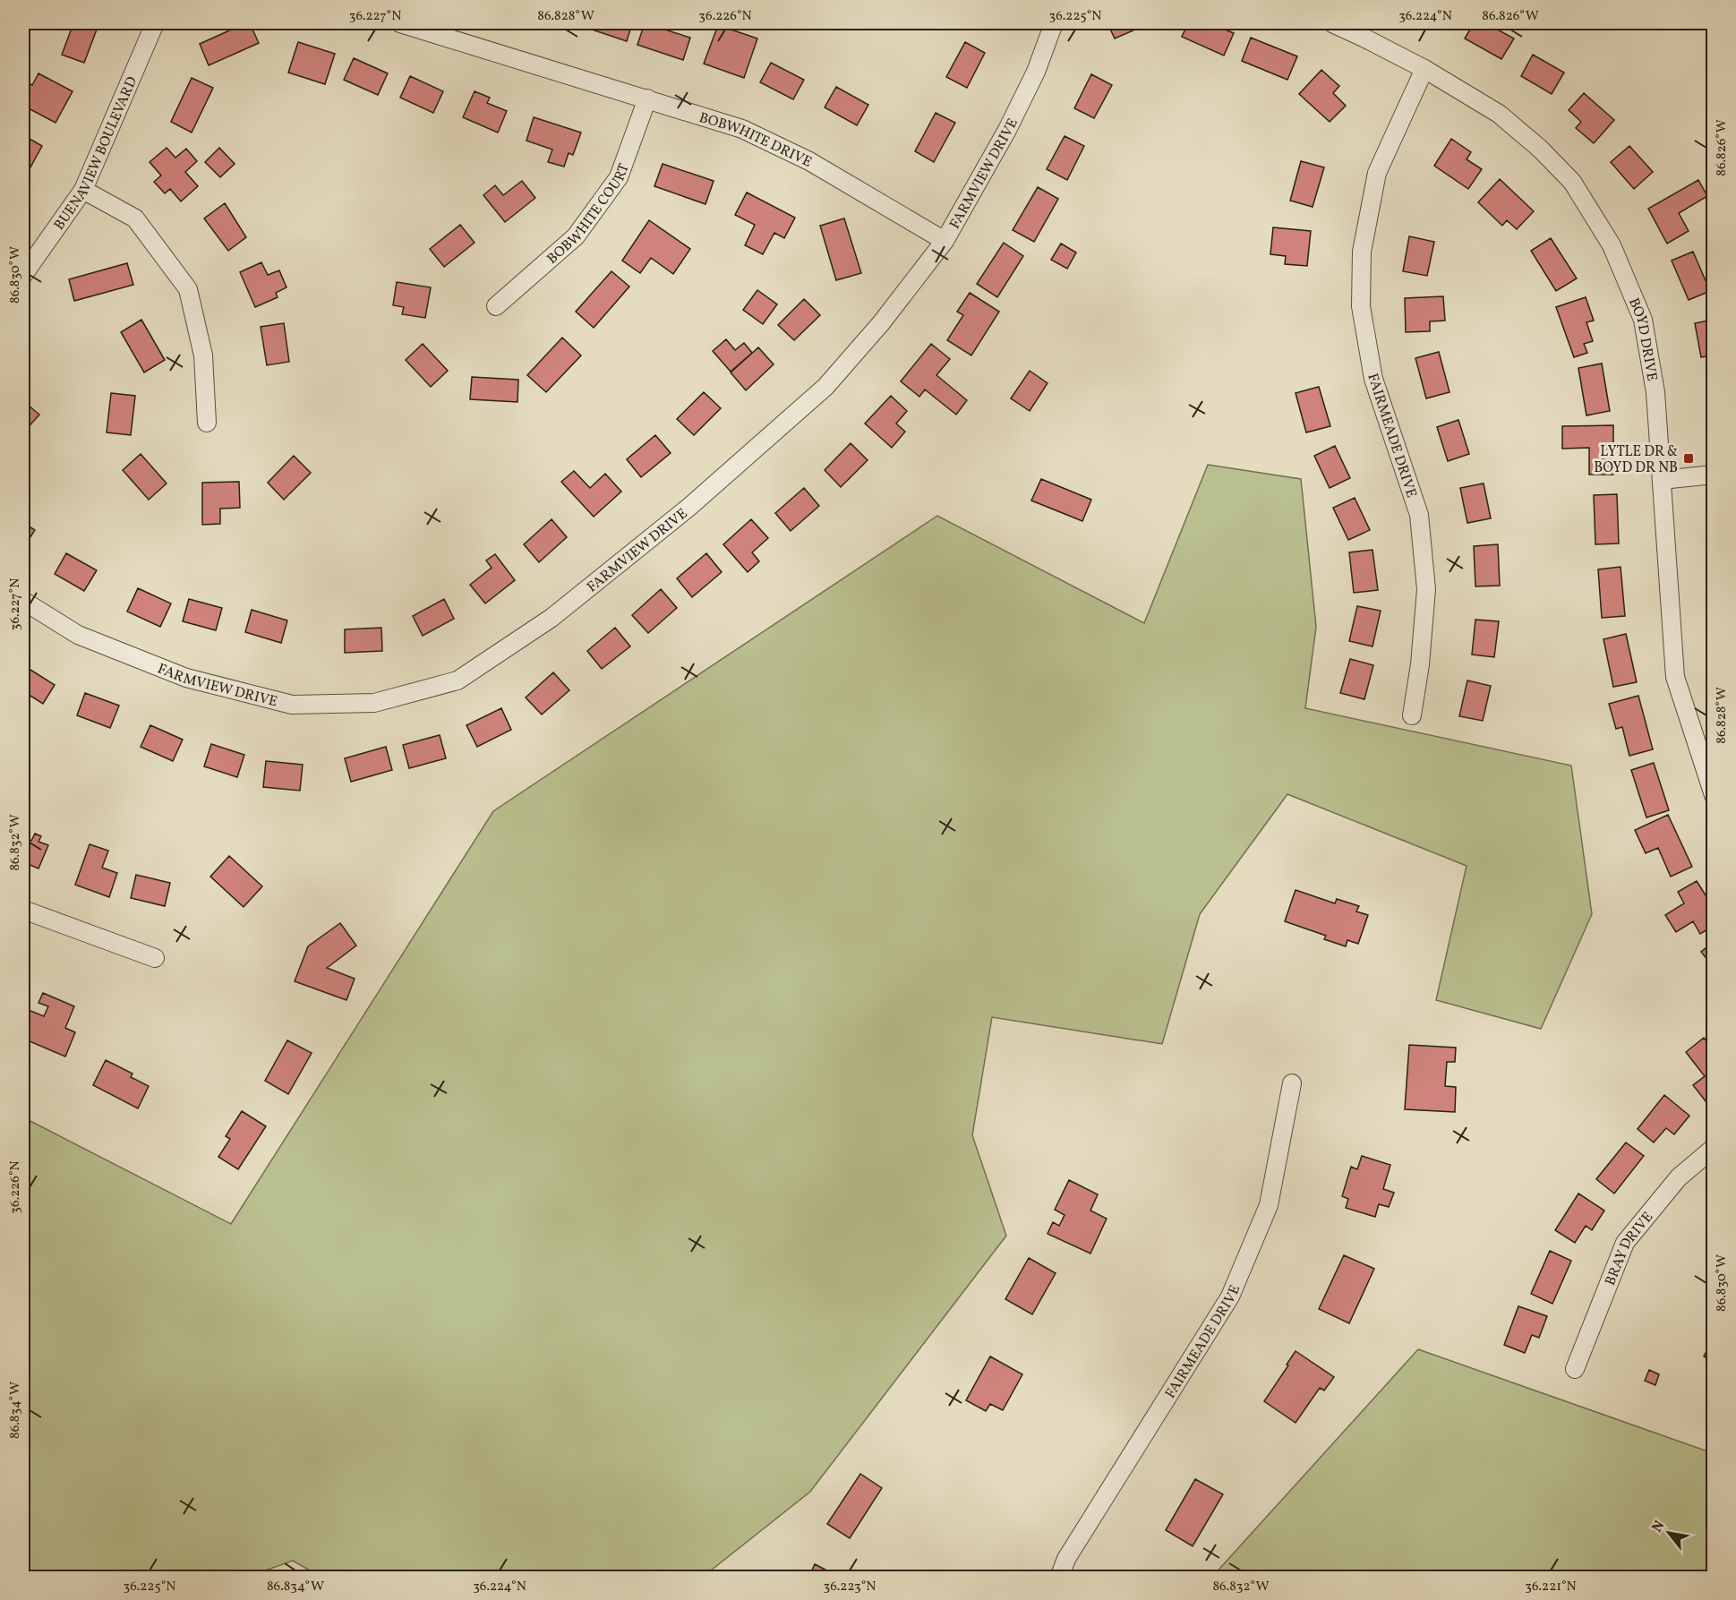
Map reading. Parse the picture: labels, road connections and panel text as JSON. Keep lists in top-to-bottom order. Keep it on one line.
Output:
{"streets":{"street":["BOBWHITE DRIVE","BUENAVIEW BOULEVARD","FARMVIEW DRIVE","BOBWHITE COURT","BOYD DRIVE","FAIRMEADE DRIVE","BRAY DRIVE"]},"crossings":[["BOBWHITE DRIVE","FARMVIEW DRIVE"],["BOBWHITE DRIVE","BOBWHITE COURT"],["BOYD DRIVE","FAIRMEADE DRIVE"]],"places":{"transit":["LYTLE DR & BOYD DR NB"]},"north":"top left","coordinates":["36.227°N","86.828°W","36.226°N","36.225°N","36.224°N","86.826°W","86.830°W","86.832°W","86.834°W","36.223°N","36.221°N"]}
